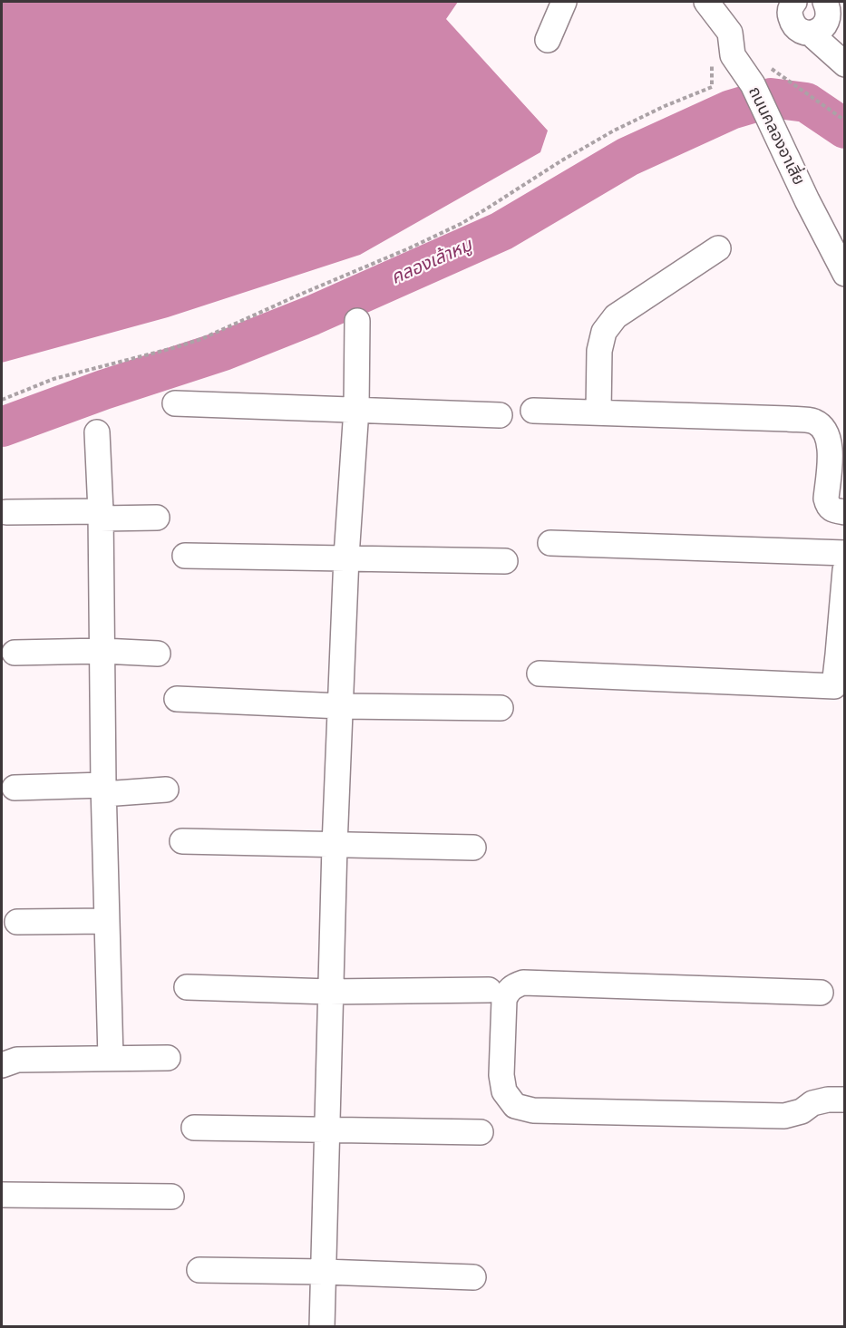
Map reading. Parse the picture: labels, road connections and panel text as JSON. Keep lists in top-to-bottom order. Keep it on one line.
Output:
{"streets":{"street":["ถนนคลองอาเสี่ย"]},"water":["คลองเล้าหมู"]}
